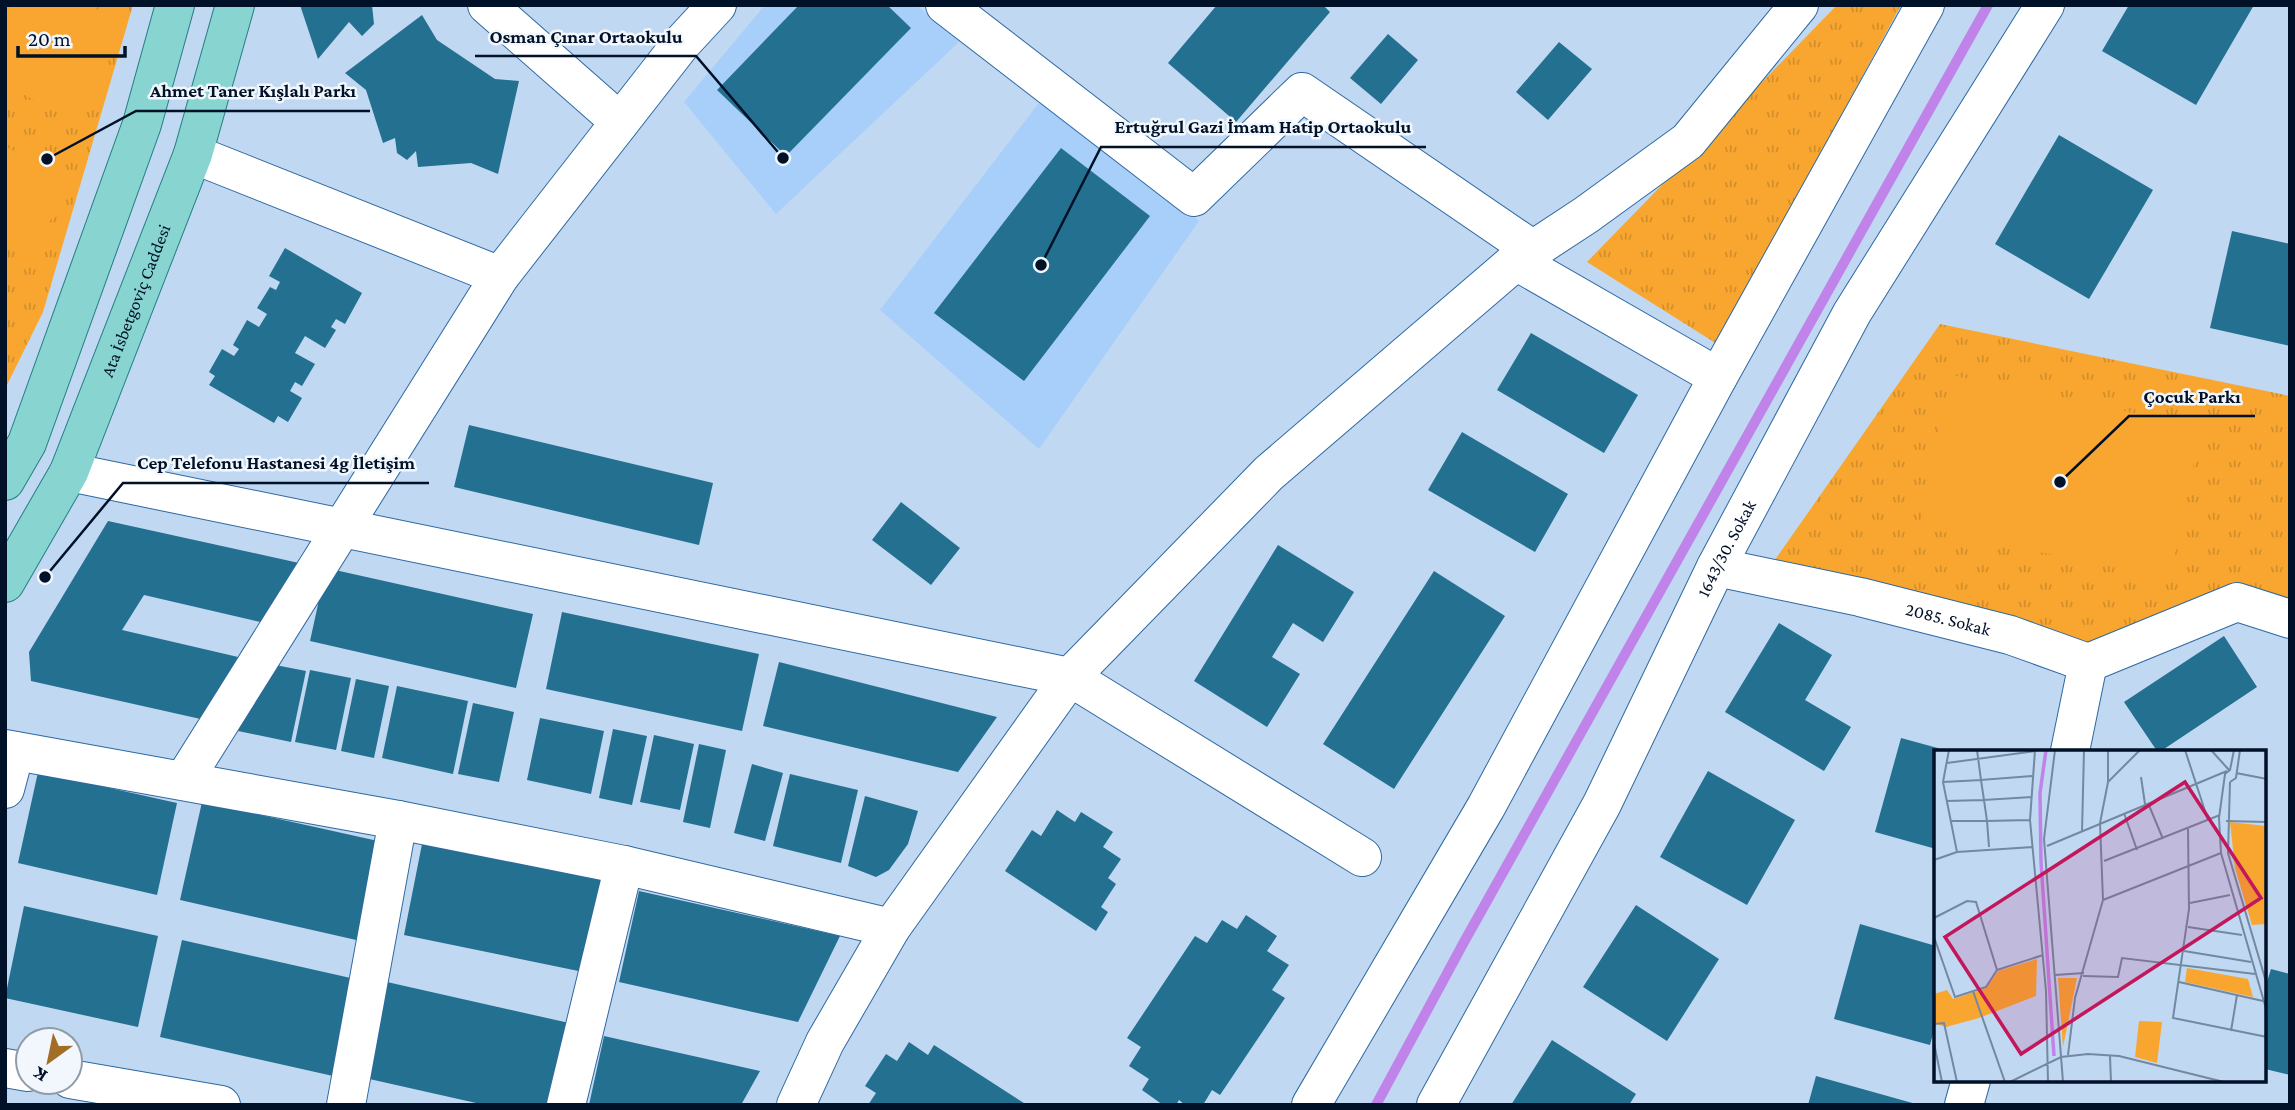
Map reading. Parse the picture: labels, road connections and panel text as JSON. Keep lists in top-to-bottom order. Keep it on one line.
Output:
{"streets":{"main road":["Ata İsbetgoviç Caddesi"],"street":["1643/30. Sokak","2085. Sokak"]},"crossings":[["1643/30. Sokak","2085. Sokak"]],"places":["Osman Çınar Ortaokulu","Ahmet Taner Kışlalı Parkı","Ertuğrul Gazi İmam Hatip Ortaokulu","Çocuk Parkı","Cep Telefonu Hastanesi 4g İletişim"],"scale_bar":"20 m","north":"bottom left"}
